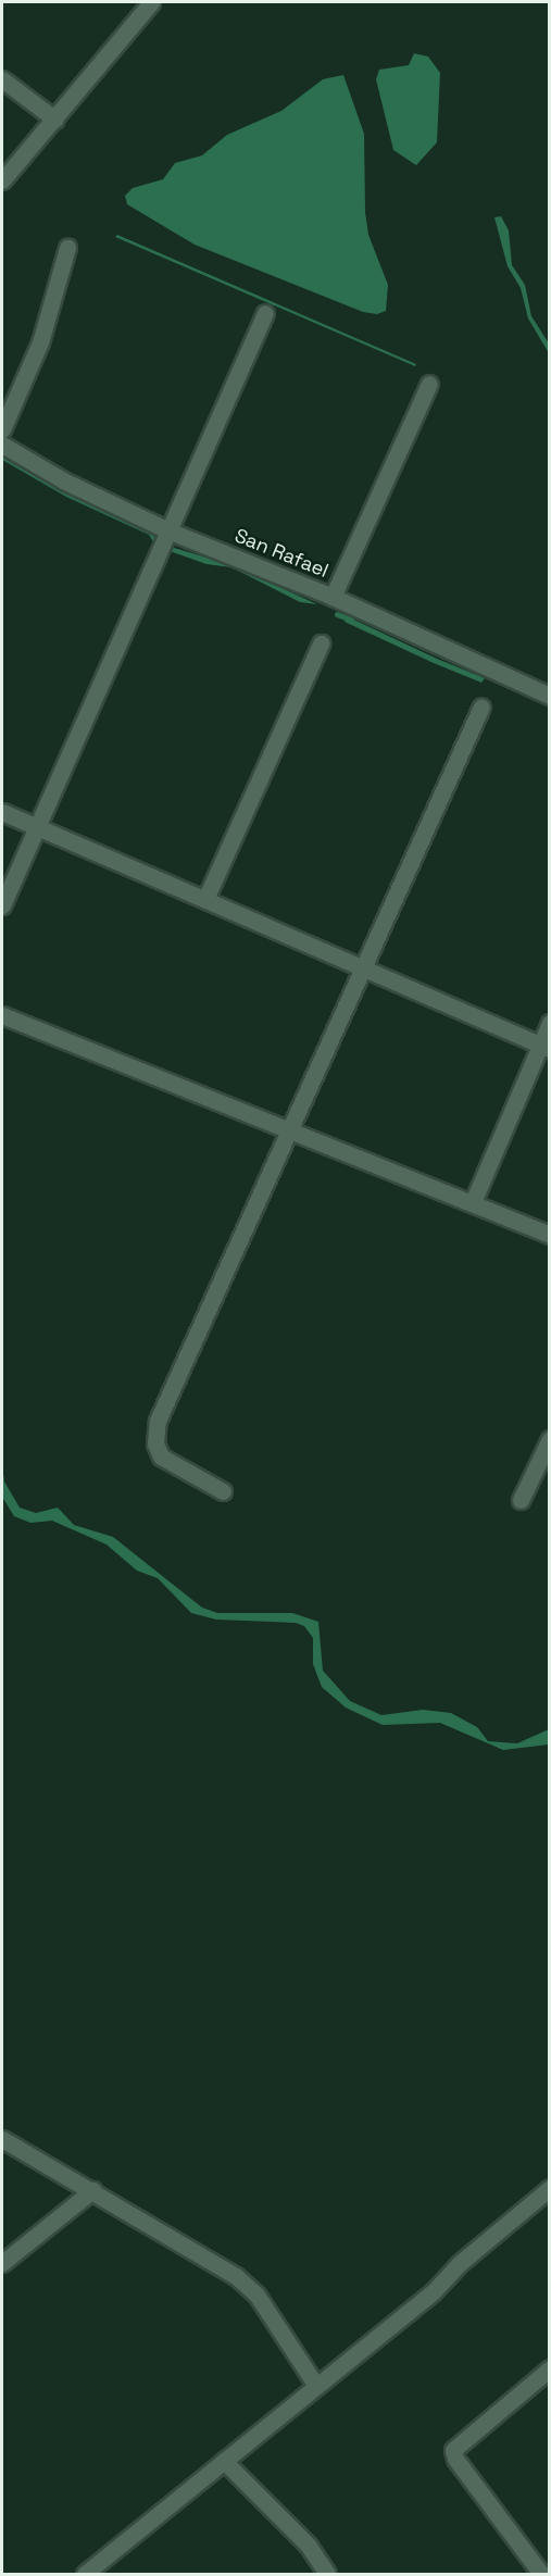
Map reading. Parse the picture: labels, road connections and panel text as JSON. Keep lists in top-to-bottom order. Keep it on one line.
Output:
{"streets":{"street":["San Rafael"]}}
